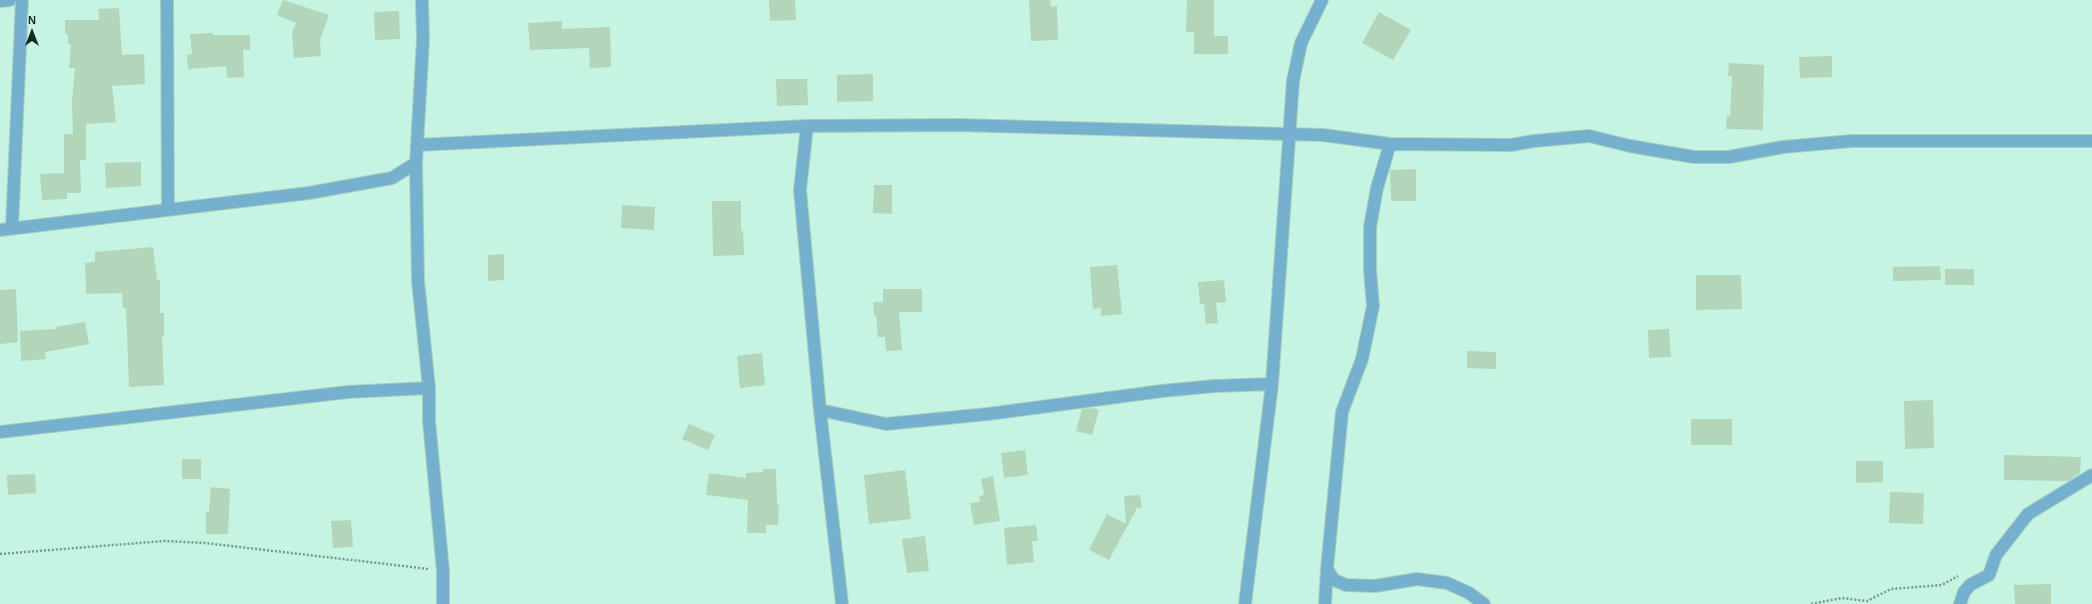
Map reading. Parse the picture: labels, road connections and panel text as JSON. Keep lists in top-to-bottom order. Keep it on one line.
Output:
{"north":"top"}
